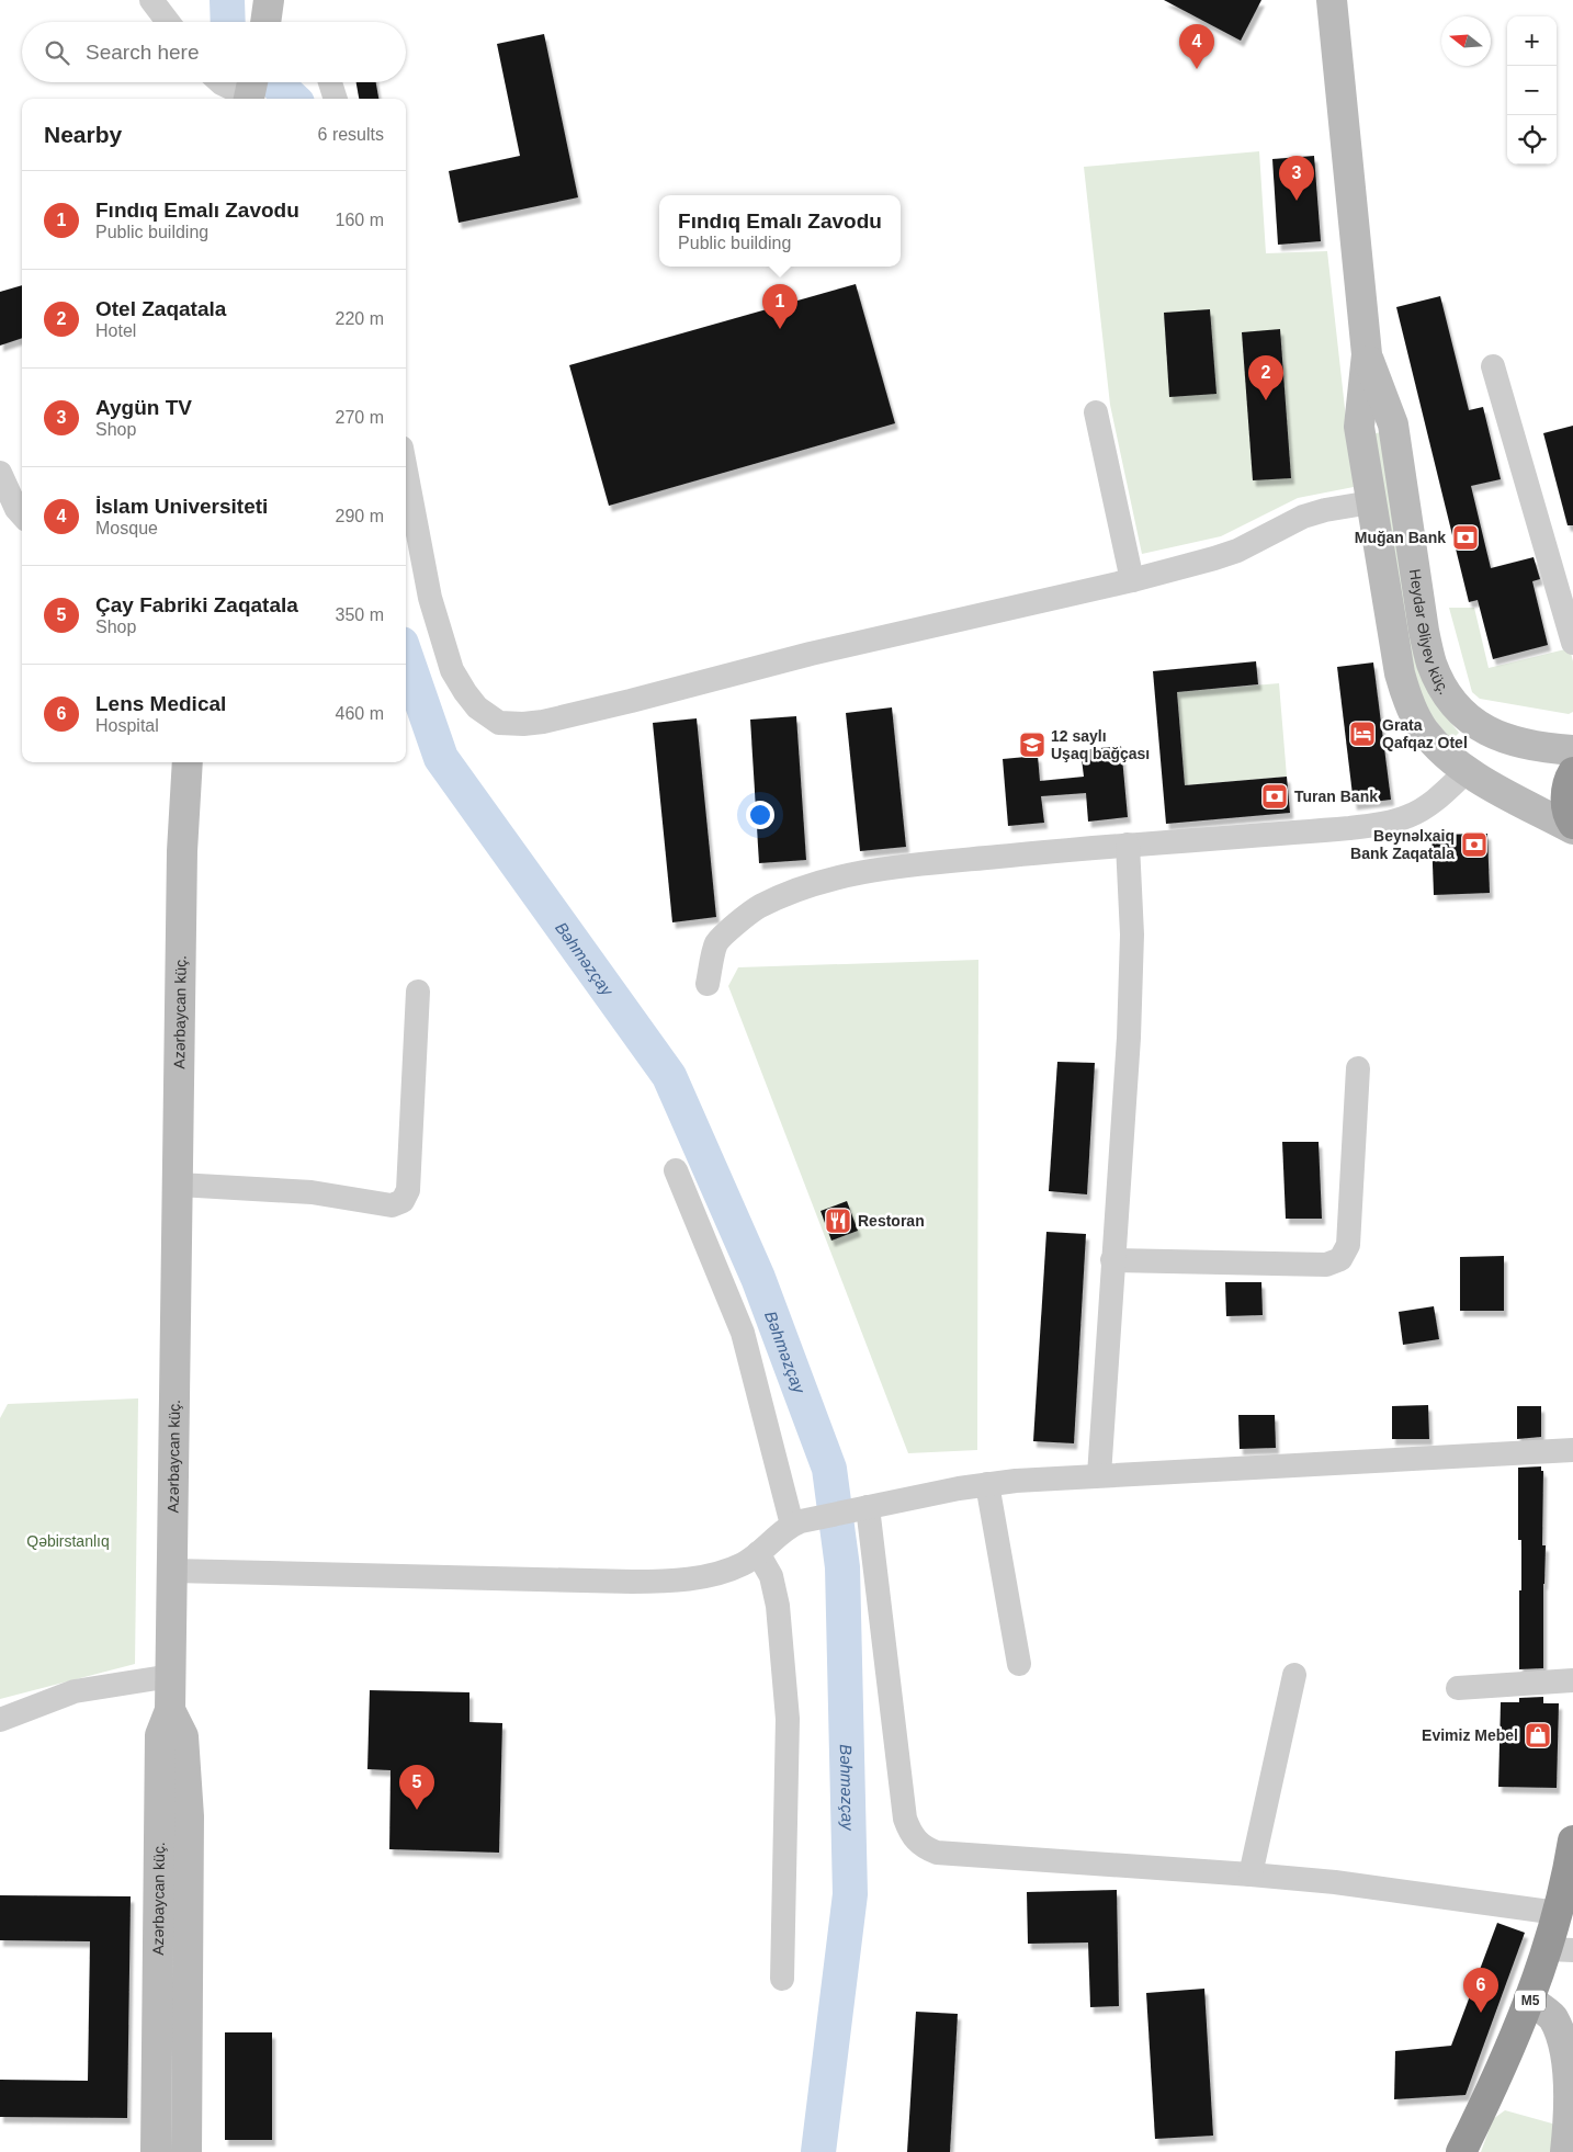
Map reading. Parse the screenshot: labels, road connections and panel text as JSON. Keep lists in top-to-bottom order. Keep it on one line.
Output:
{"streets":{"highway":["M5"],"main road":["Heydər Əliyev küç.","Azərbaycan küç."]},"water":["Bəhməzçay"],"parks":["Qəbirstanlıq"],"places":{"bank":["Muğan Bank","Turan Bank","Beynəlxaiq Bank Zaqatala"],"hotel":["Grata Qafqaz Otel"],"school or university":["12 saylı Uşaq bağçası"],"restaurant":["Restoran"],"shop":["Evimiz Mebel"]},"north":"left","page":{"map_buttons":["+","−"],"search":"Search here","pins":["4","3","1","2","5","6"],"heading":["Nearby","6 results"],"list":[{"mark":"1","name":"Fındıq Emalı Zavodu","note":"Public building","value":"160 m"},{"mark":"2","name":"Otel Zaqatala","note":"Hotel","value":"220 m"},{"mark":"3","name":"Aygün TV","note":"Shop","value":"270 m"},{"mark":"4","name":"İslam Universiteti","note":"Mosque","value":"290 m"},{"mark":"5","name":"Çay Fabriki Zaqatala","note":"Shop","value":"350 m"},{"mark":"6","name":"Lens Medical","note":"Hospital","value":"460 m"}],"popup":["Fındıq Emalı Zavodu","Public building"]}}
